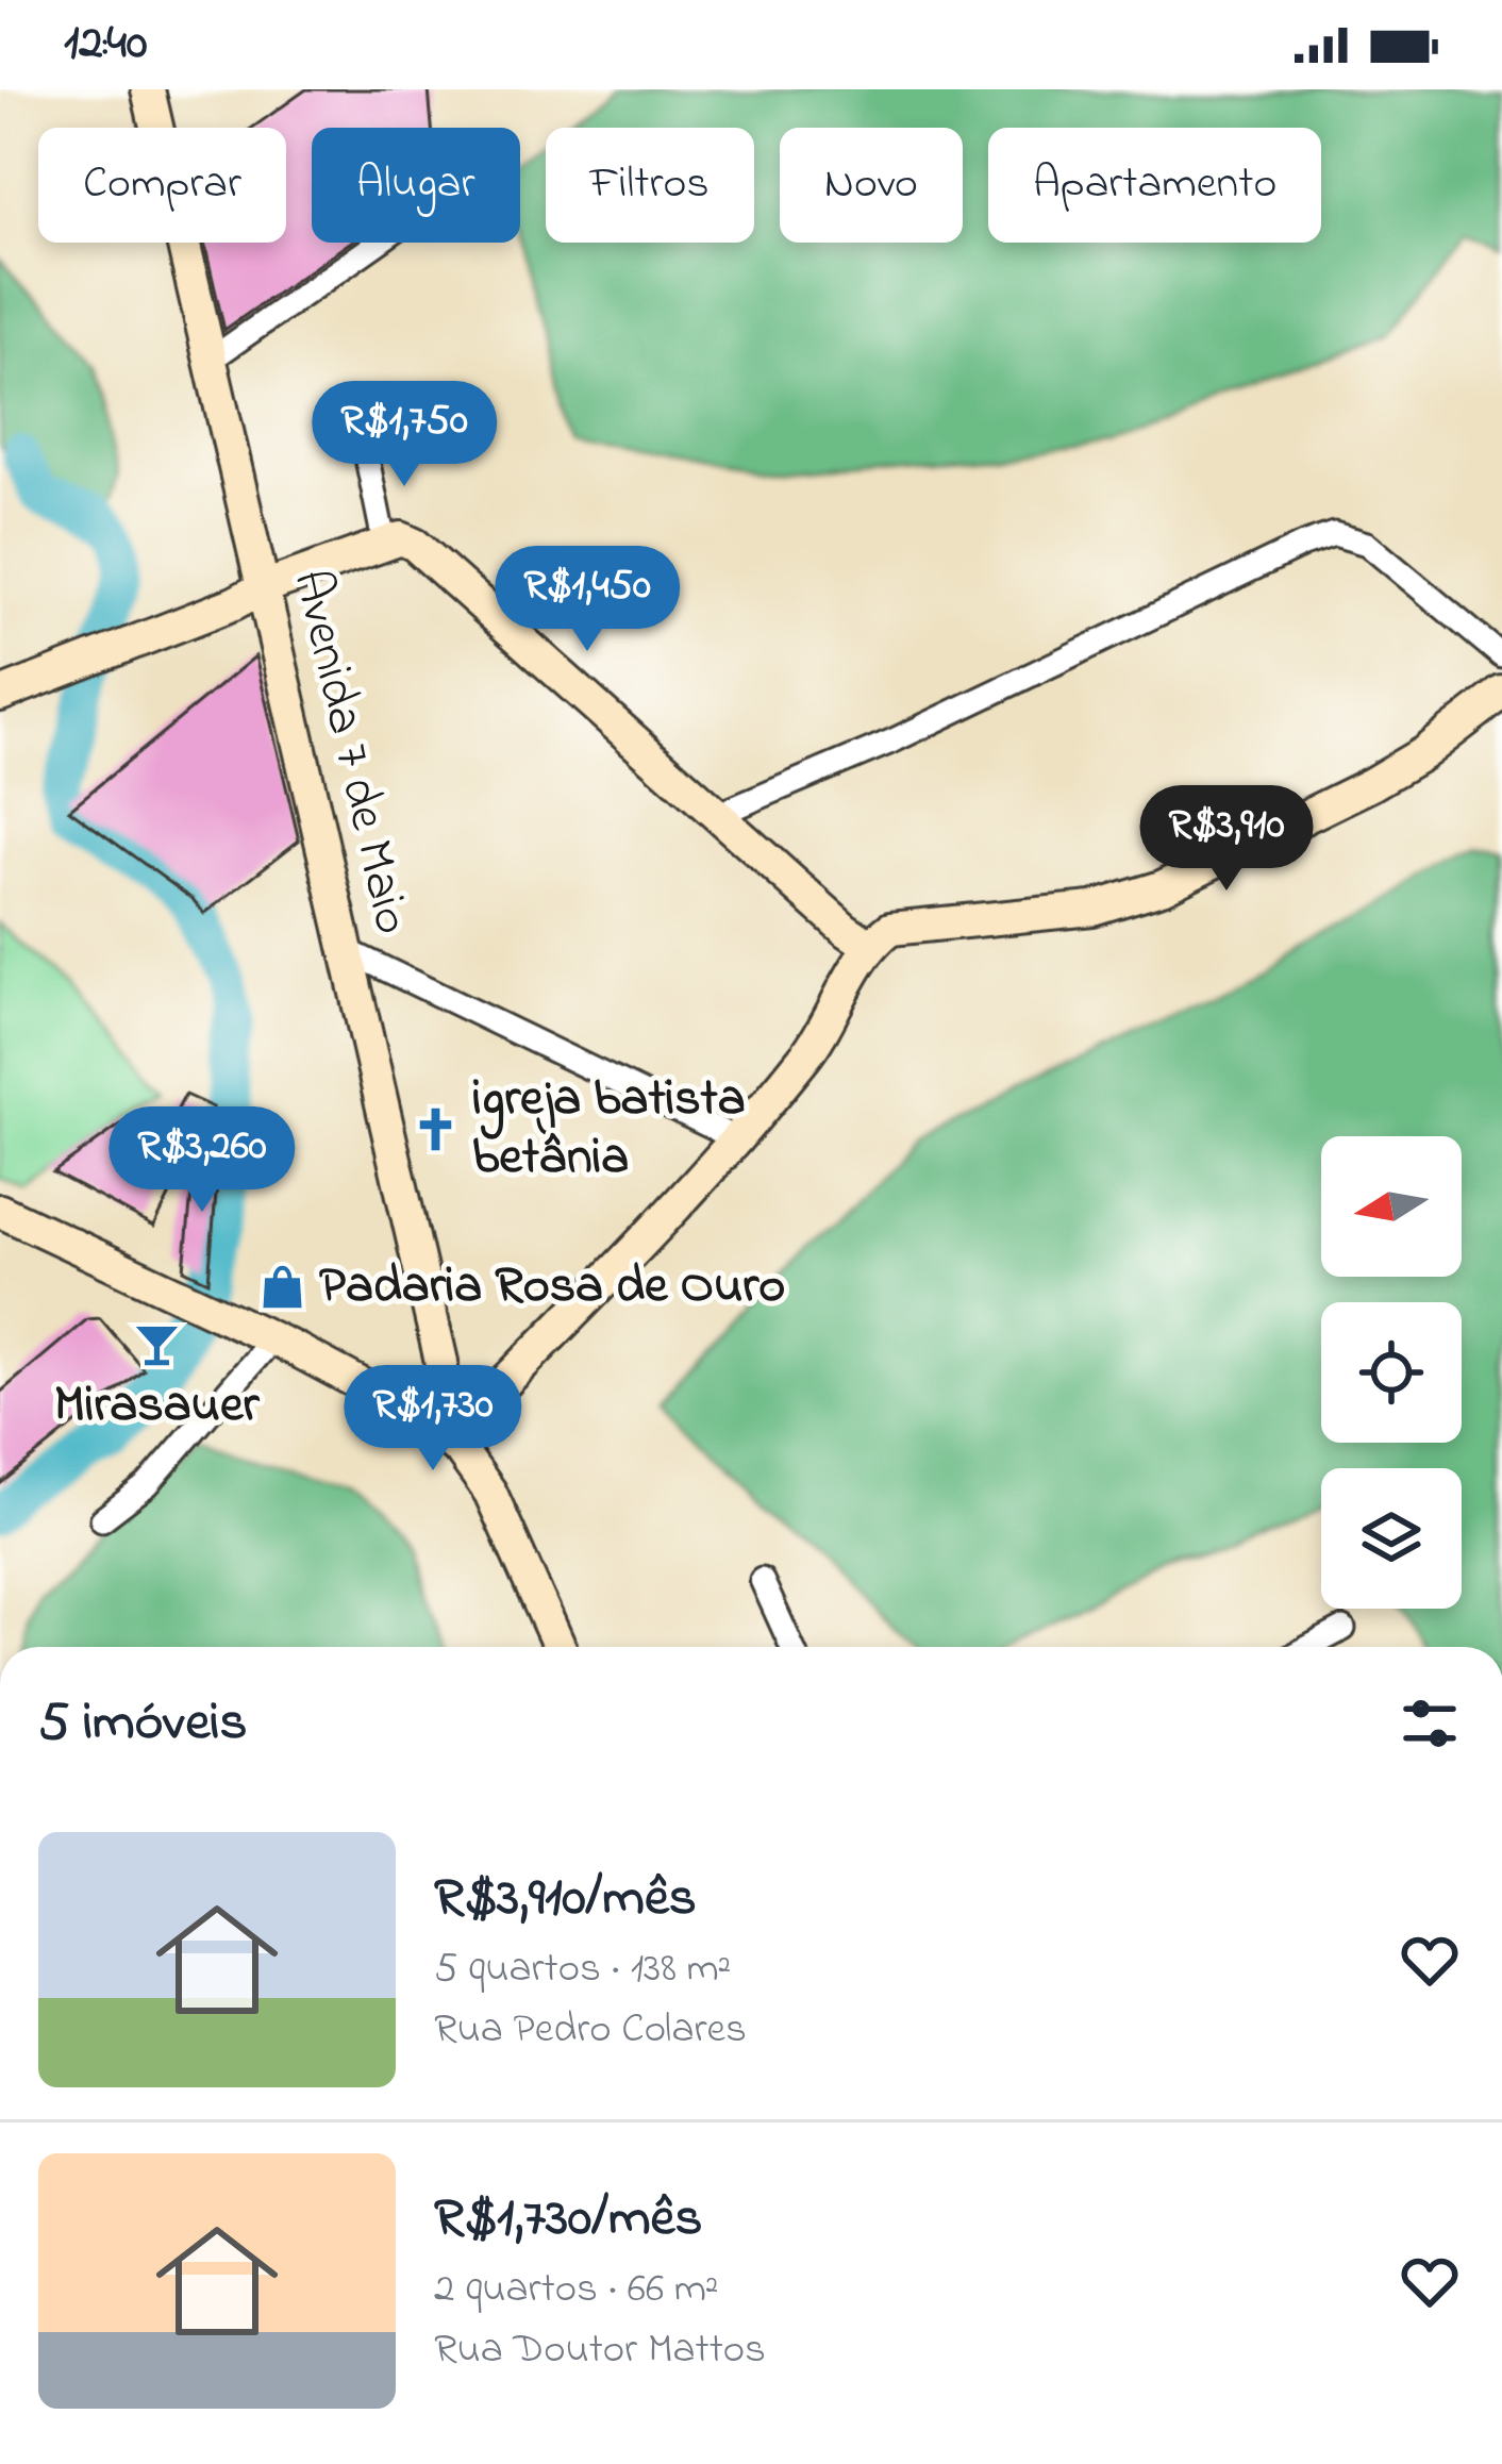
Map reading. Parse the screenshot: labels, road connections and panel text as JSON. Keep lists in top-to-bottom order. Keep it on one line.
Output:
{"streets":{"main road":["Avenida 7 de Maio"]},"places":{"church":["igreja batista betânia"],"shop":["Padaria Rosa de Ouro"],"bar":["Mirasauer"]},"north":"left","page":{"status":"12:40","chip":["Comprar","Alugar","Filtros","Novo","Apartamento"],"price":["R$1,750","R$1,450","R$3,910","R$3,260","R$1,730"],"heading":"5 imóveis","list":[{"name":"R$3,910/mês","note":"5 quartos · 138 m² · Rua Pedro Colares"},{"name":"R$1,730/mês","note":"2 quartos · 66 m² · Rua Doutor Mattos"}]}}
